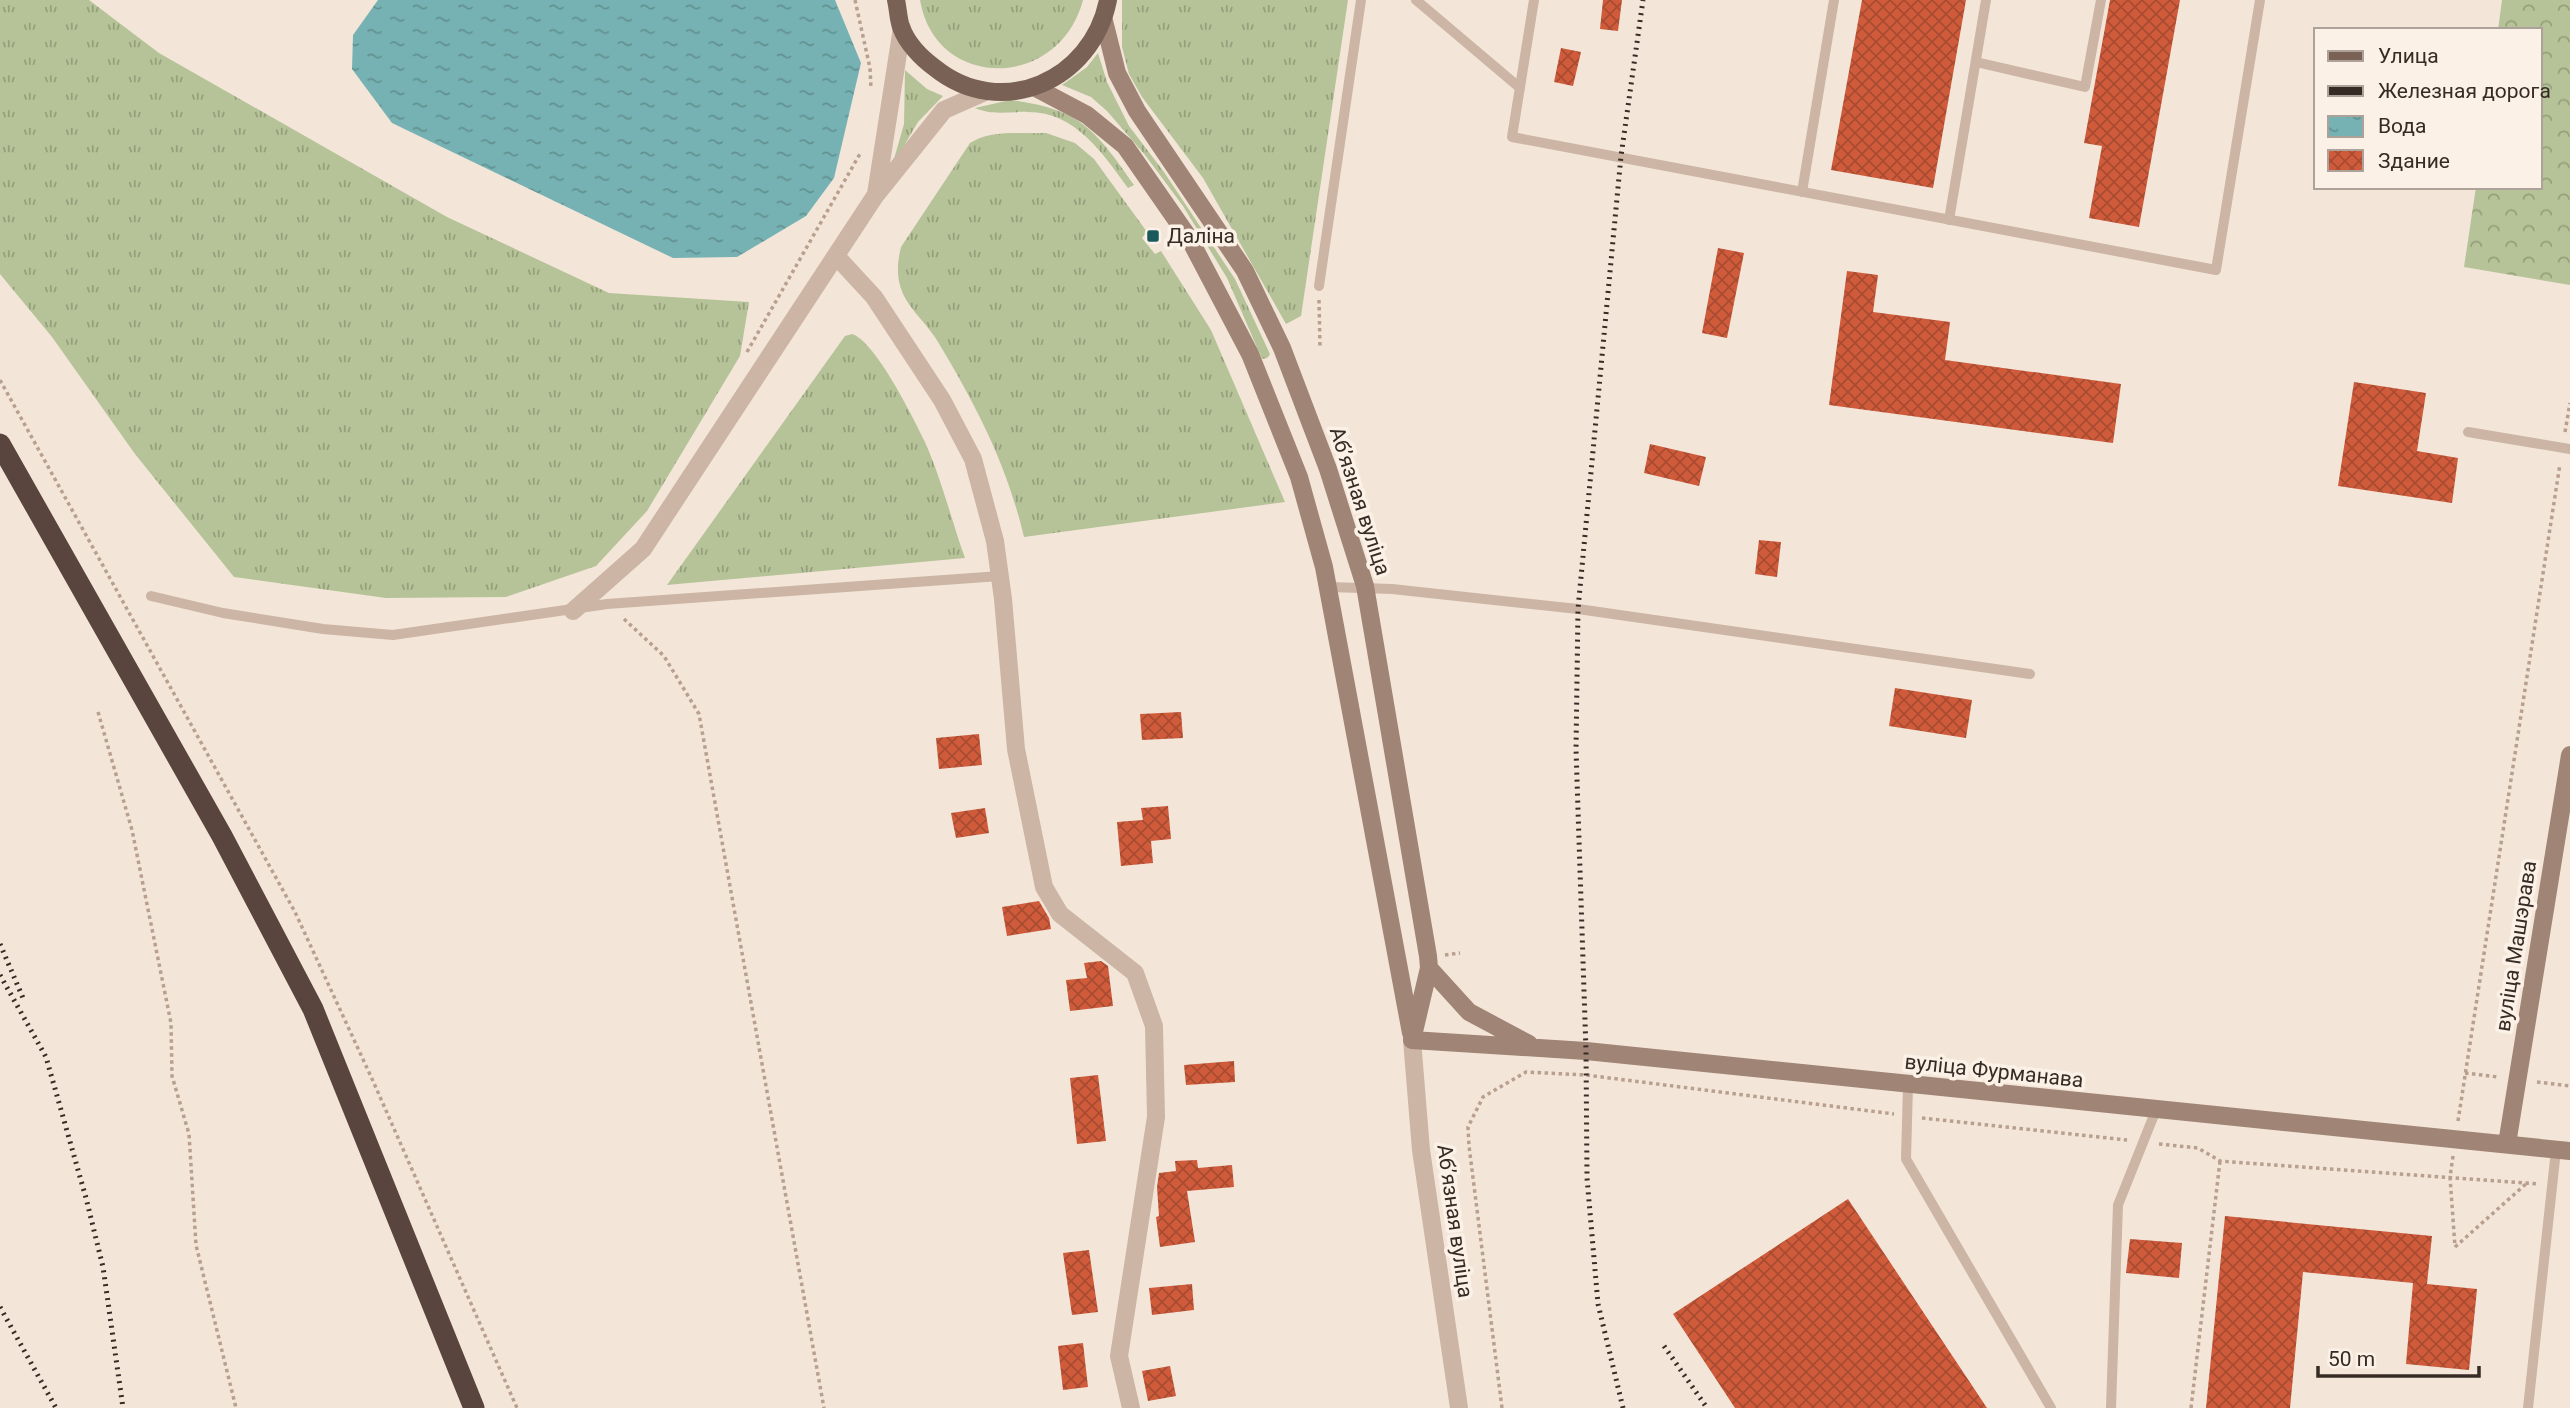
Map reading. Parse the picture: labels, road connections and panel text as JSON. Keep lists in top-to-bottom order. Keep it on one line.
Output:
{"streets":{"main road":["Абʼязная вуліца"],"street":["вуліца Машэрава","вуліца Фурманава"]},"crossings":[["Абʼязная вуліца","вуліца Фурманава"],["вуліца Машэрава","вуліца Фурманава"]],"places":{"transit":["Даліна"]},"legend":["Улица","Железная дорога","Вода","Здание"],"scale_bar":"50 m"}
